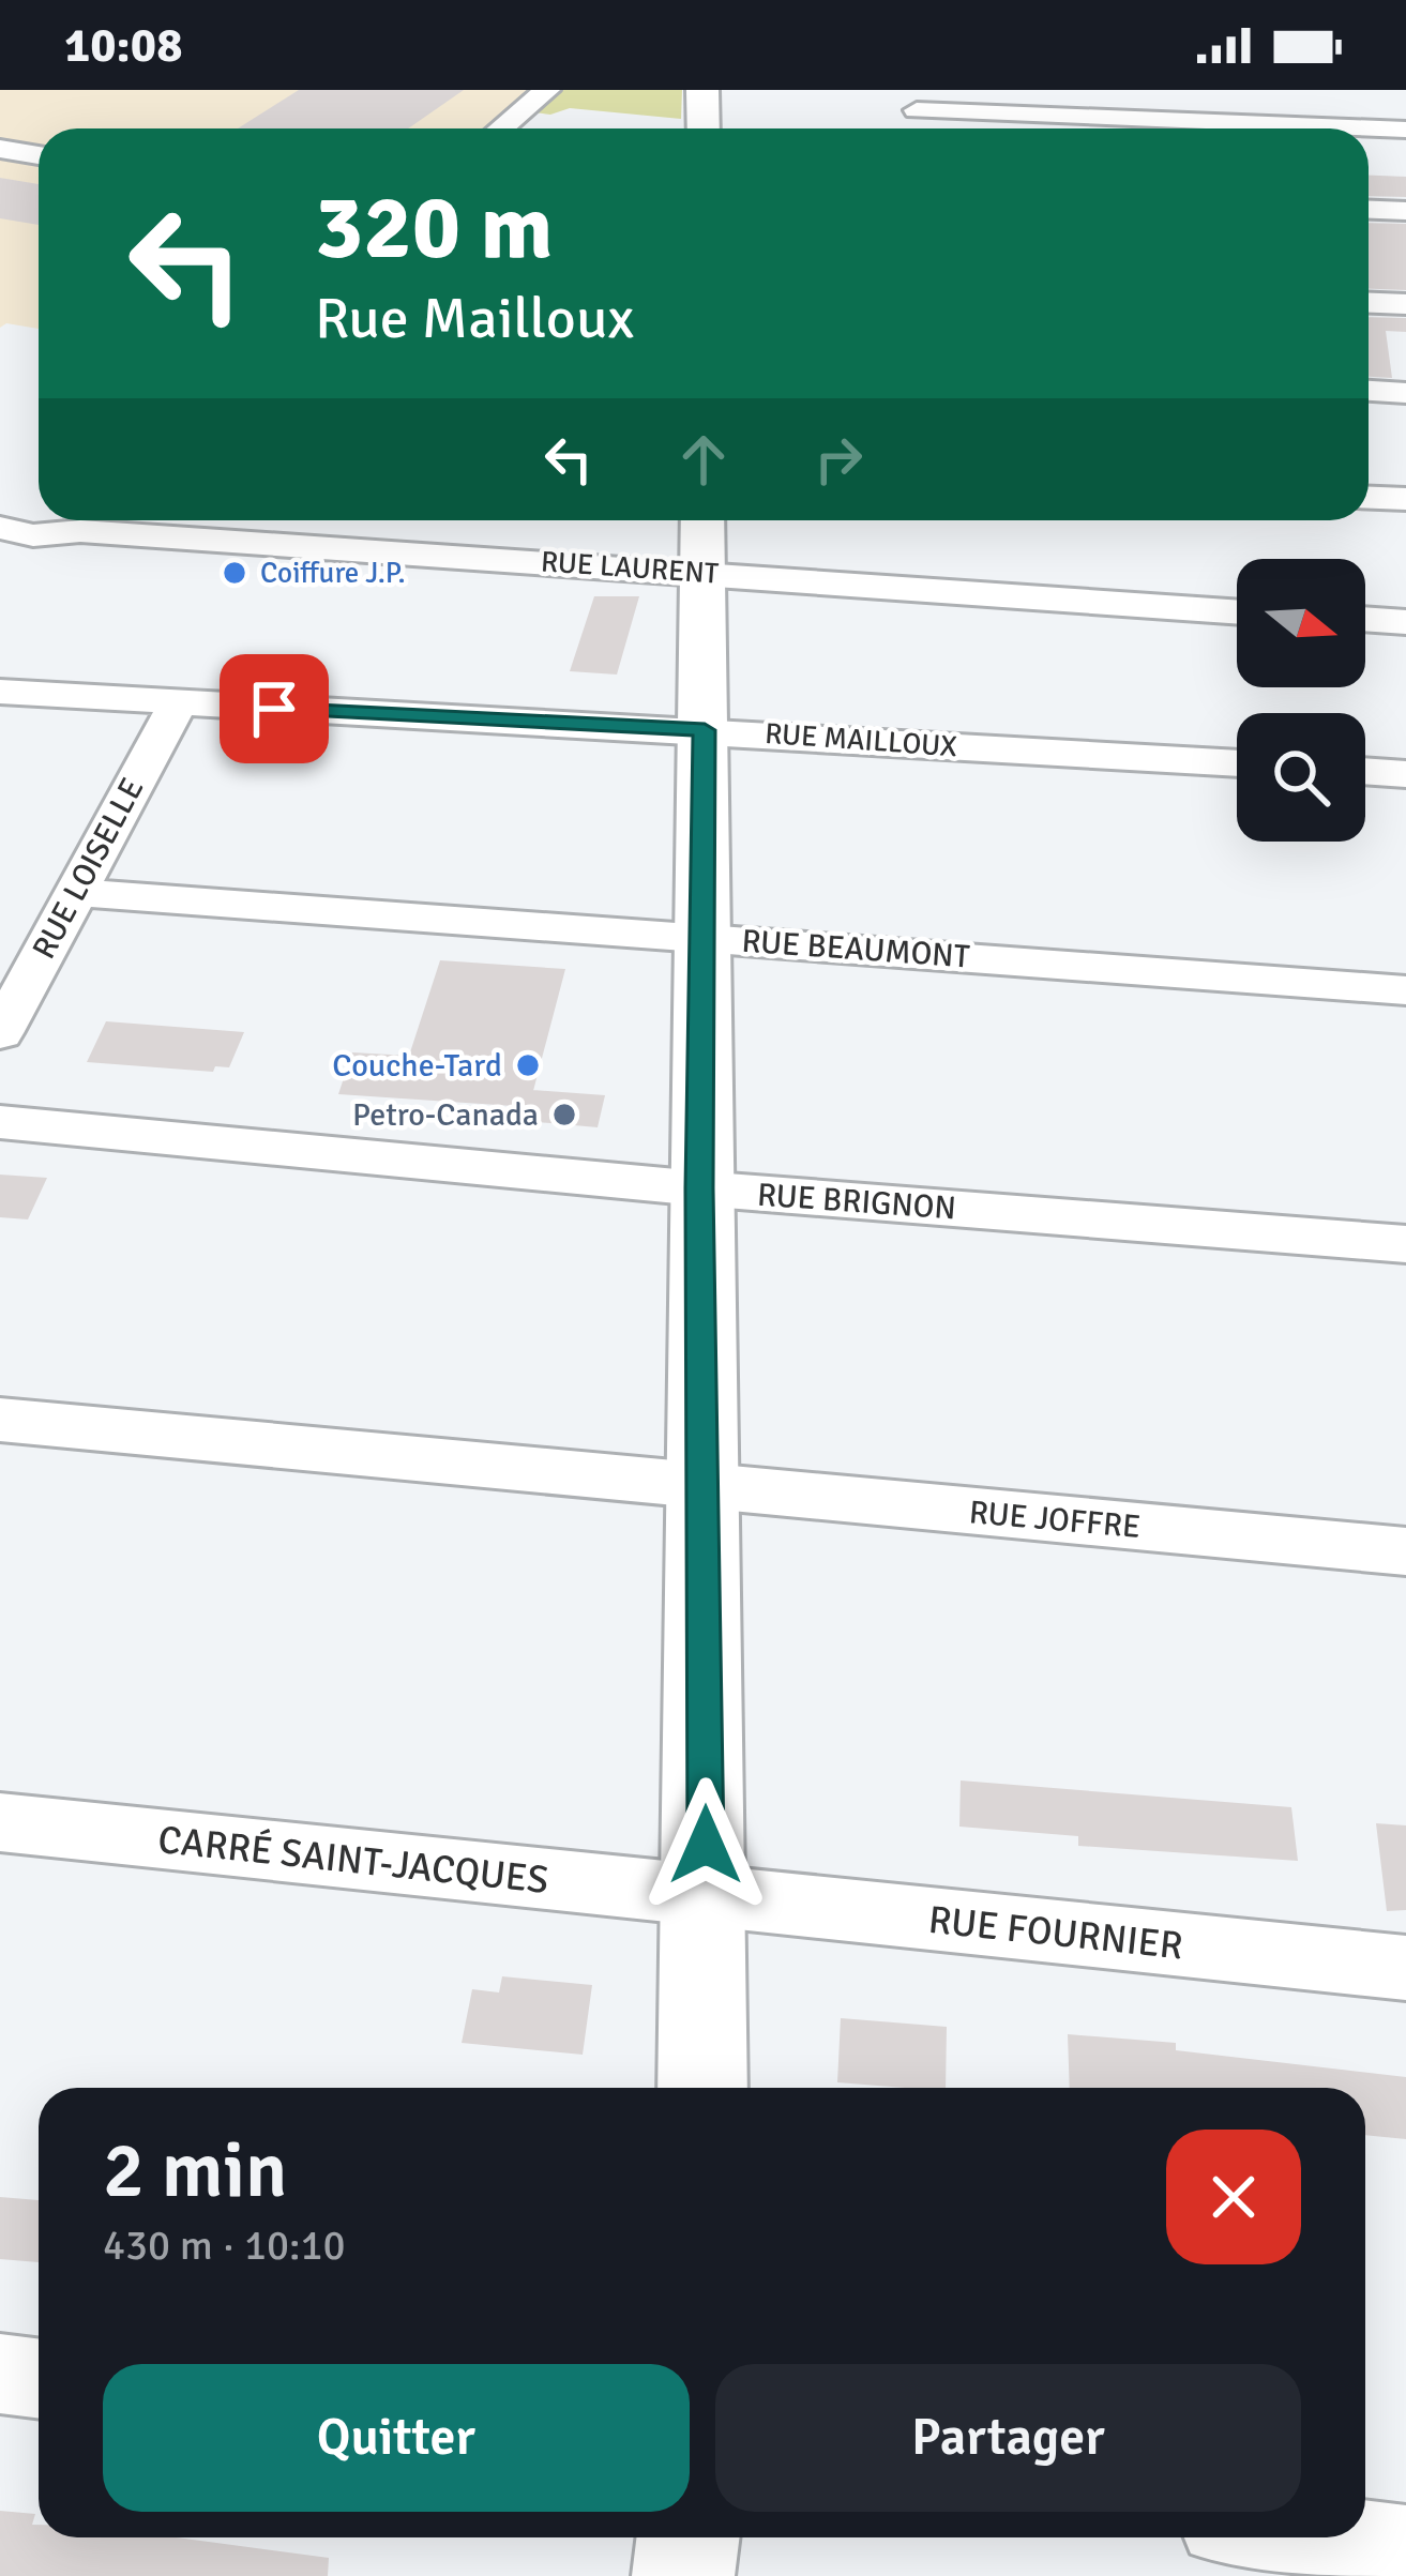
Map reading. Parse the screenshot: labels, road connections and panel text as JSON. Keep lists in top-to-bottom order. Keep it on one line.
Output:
{"streets":{"street":["RUE LAURENT","RUE MAILLOUX","RUE LOISELLE","RUE BEAUMONT","RUE BRIGNON","RUE JOFFRE","CARRÉ SAINT-JACQUES","RUE FOURNIER"]},"crossings":[["RUE MAILLOUX","RUE LOISELLE"],["RUE LOISELLE","RUE BEAUMONT"],["CARRÉ SAINT-JACQUES","RUE FOURNIER"]],"places":["Coiffure J.P.","Couche-Tard","Petro-Canada"],"north":"right","page":{"status":"10:08","turn":["320 m","Rue Mailloux"],"heading":["2 min","430 m · 10:10"],"buttons":["Quitter","Partager"]}}
